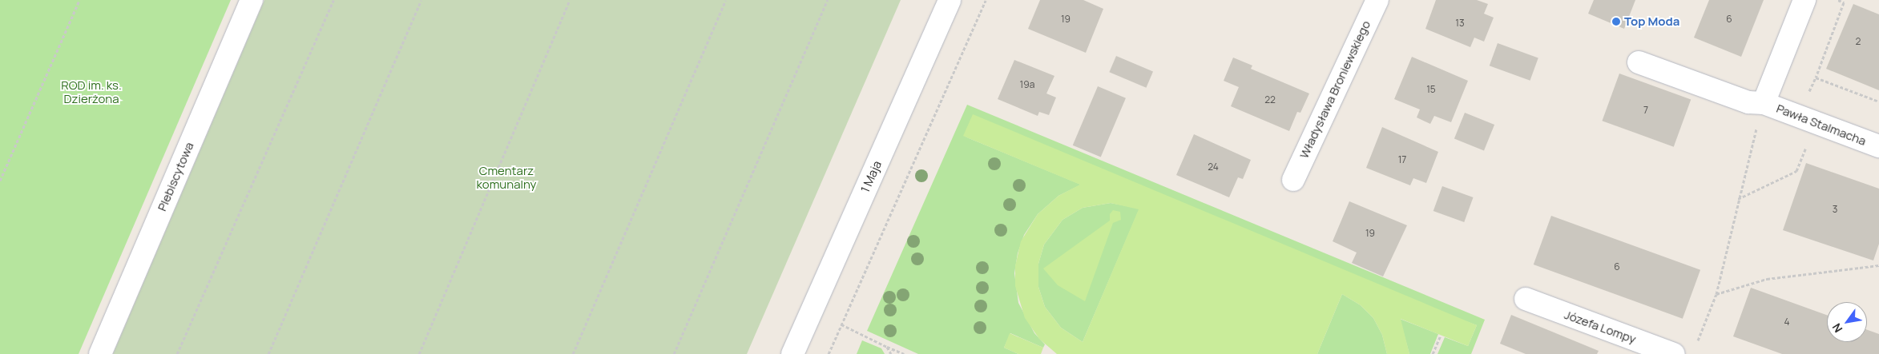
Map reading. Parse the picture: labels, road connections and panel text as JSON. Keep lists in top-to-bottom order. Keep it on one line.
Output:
{"streets":{"street":["Władysława Broniewskiego","Pawła Stalmacha","Plebiscytowa","1 Maja","Józefa Lompy"]},"parks":["ROD im. ks. Dzierżona","Cmentarz komunalny"],"places":["Top Moda"],"house_numbers":["19","6","13","2","19a","15","22","7","17","24","3","19","6","4"],"north":"bottom left"}
